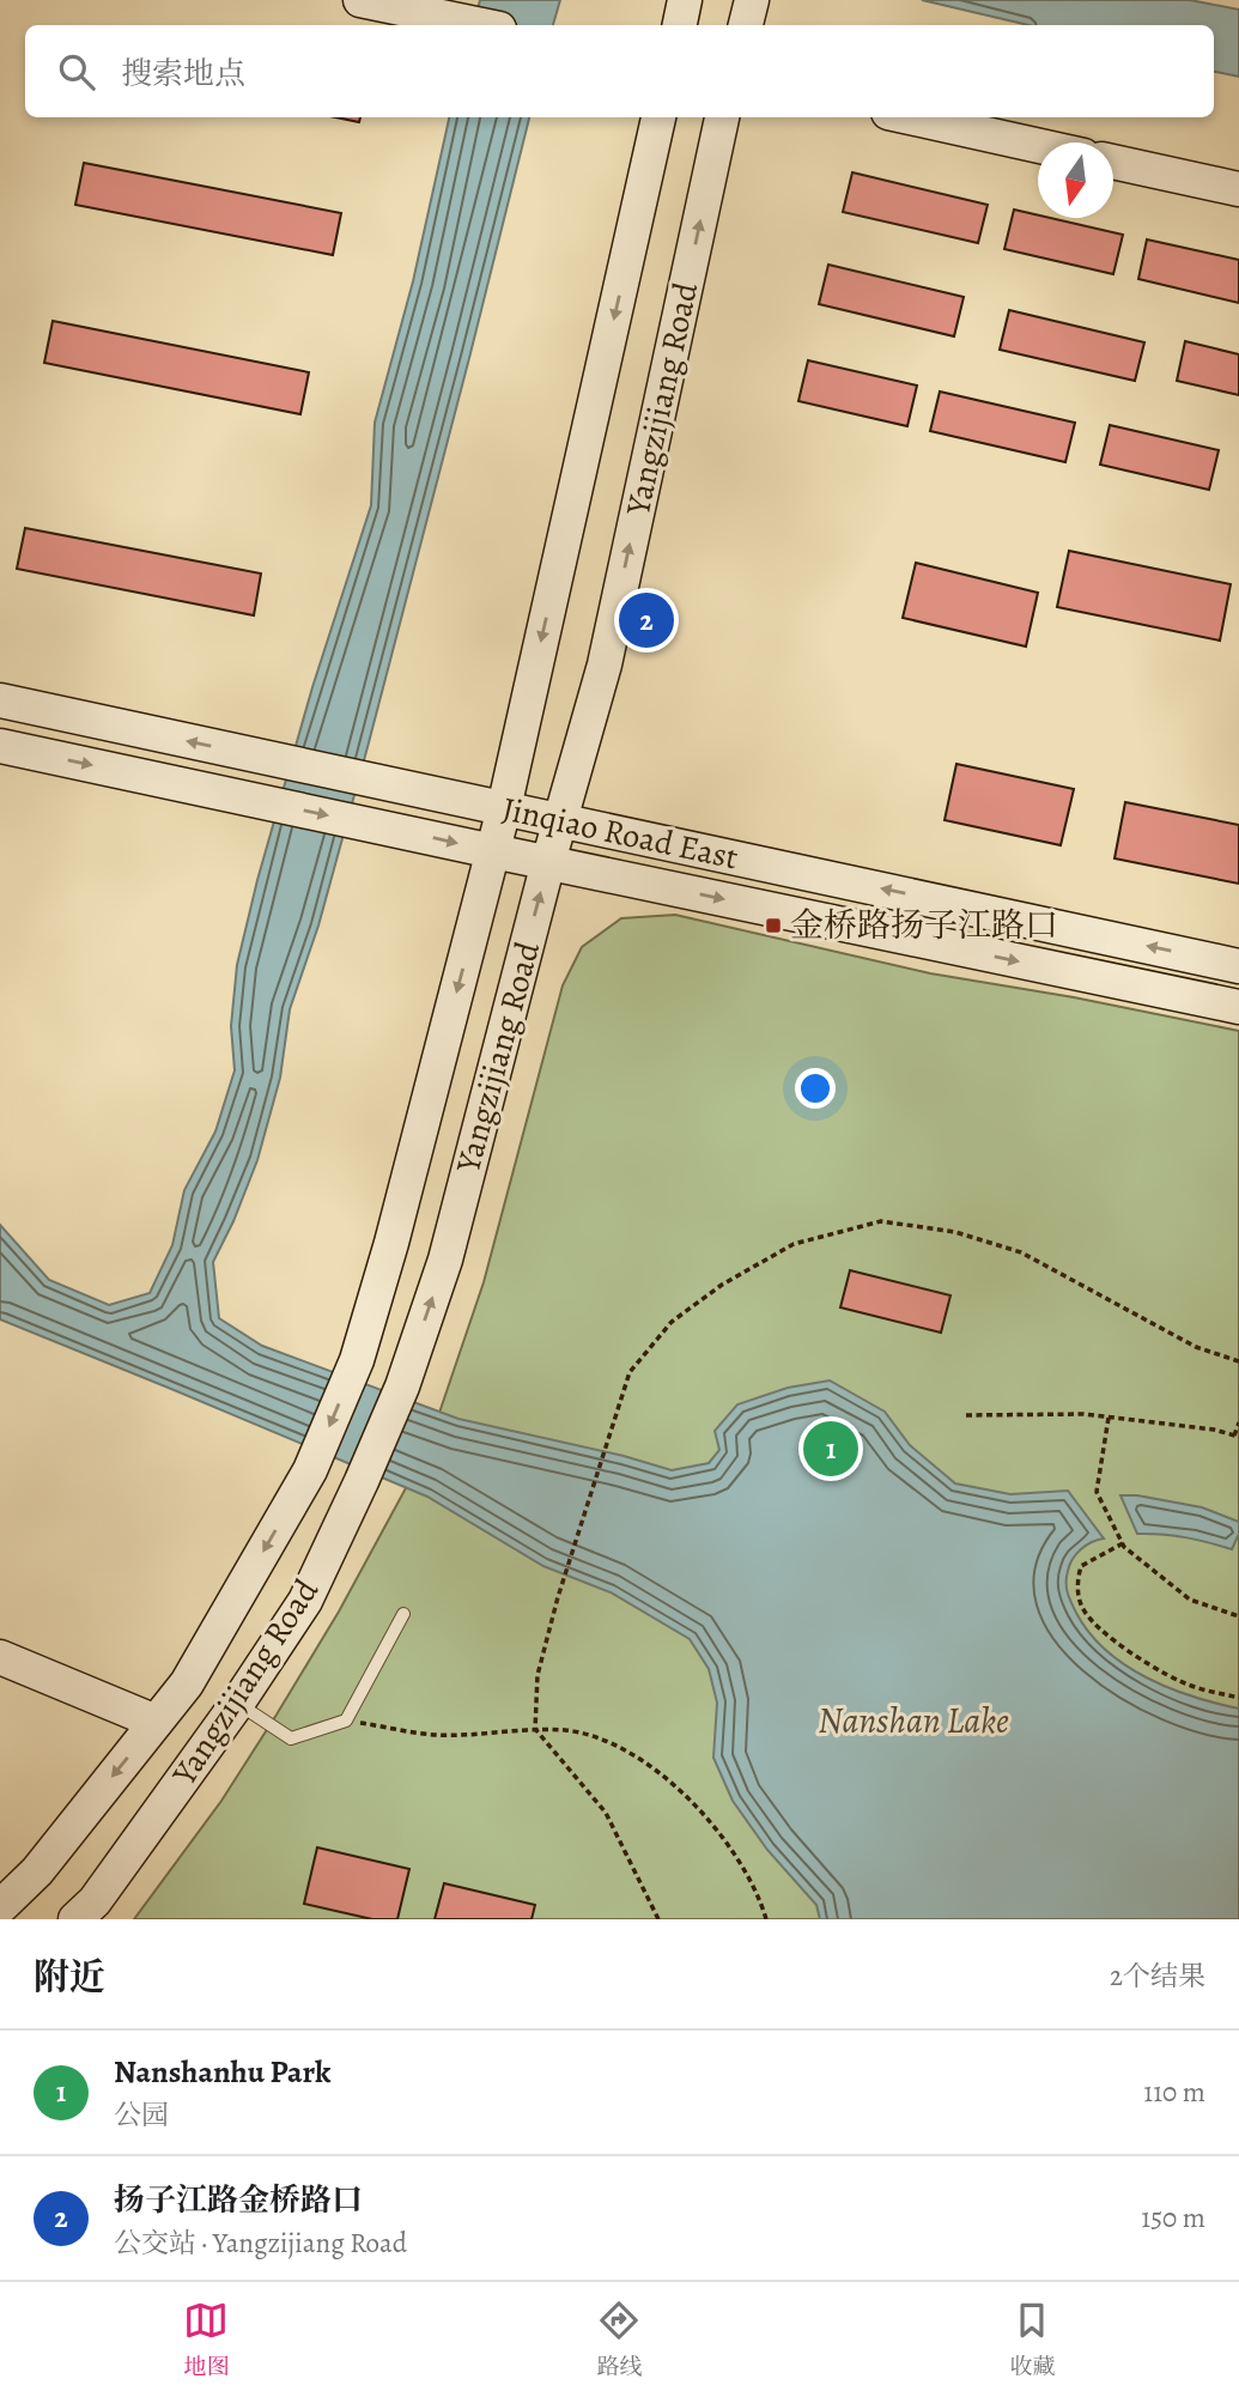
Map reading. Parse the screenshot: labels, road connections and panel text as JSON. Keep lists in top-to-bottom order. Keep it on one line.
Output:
{"streets":{"main road":["Yangzijiang Road","Jinqiao Road East"]},"crossings":[["Yangzijiang Road","Jinqiao Road East"]],"water":["Nanshan Lake"],"places":{"transit":["金桥路扬子江路口"]},"north":"bottom","page":{"search":"搜索地点","pins":["2","1"],"heading":["附近","2个结果"],"list":[{"mark":"1","name":"Nanshanhu Park","note":"公园","value":"110 m"},{"mark":"2","name":"扬子江路金桥路口","note":"公交站 · Yangzijiang Road","value":"150 m"}],"nav":["地图","路线","收藏"]}}
